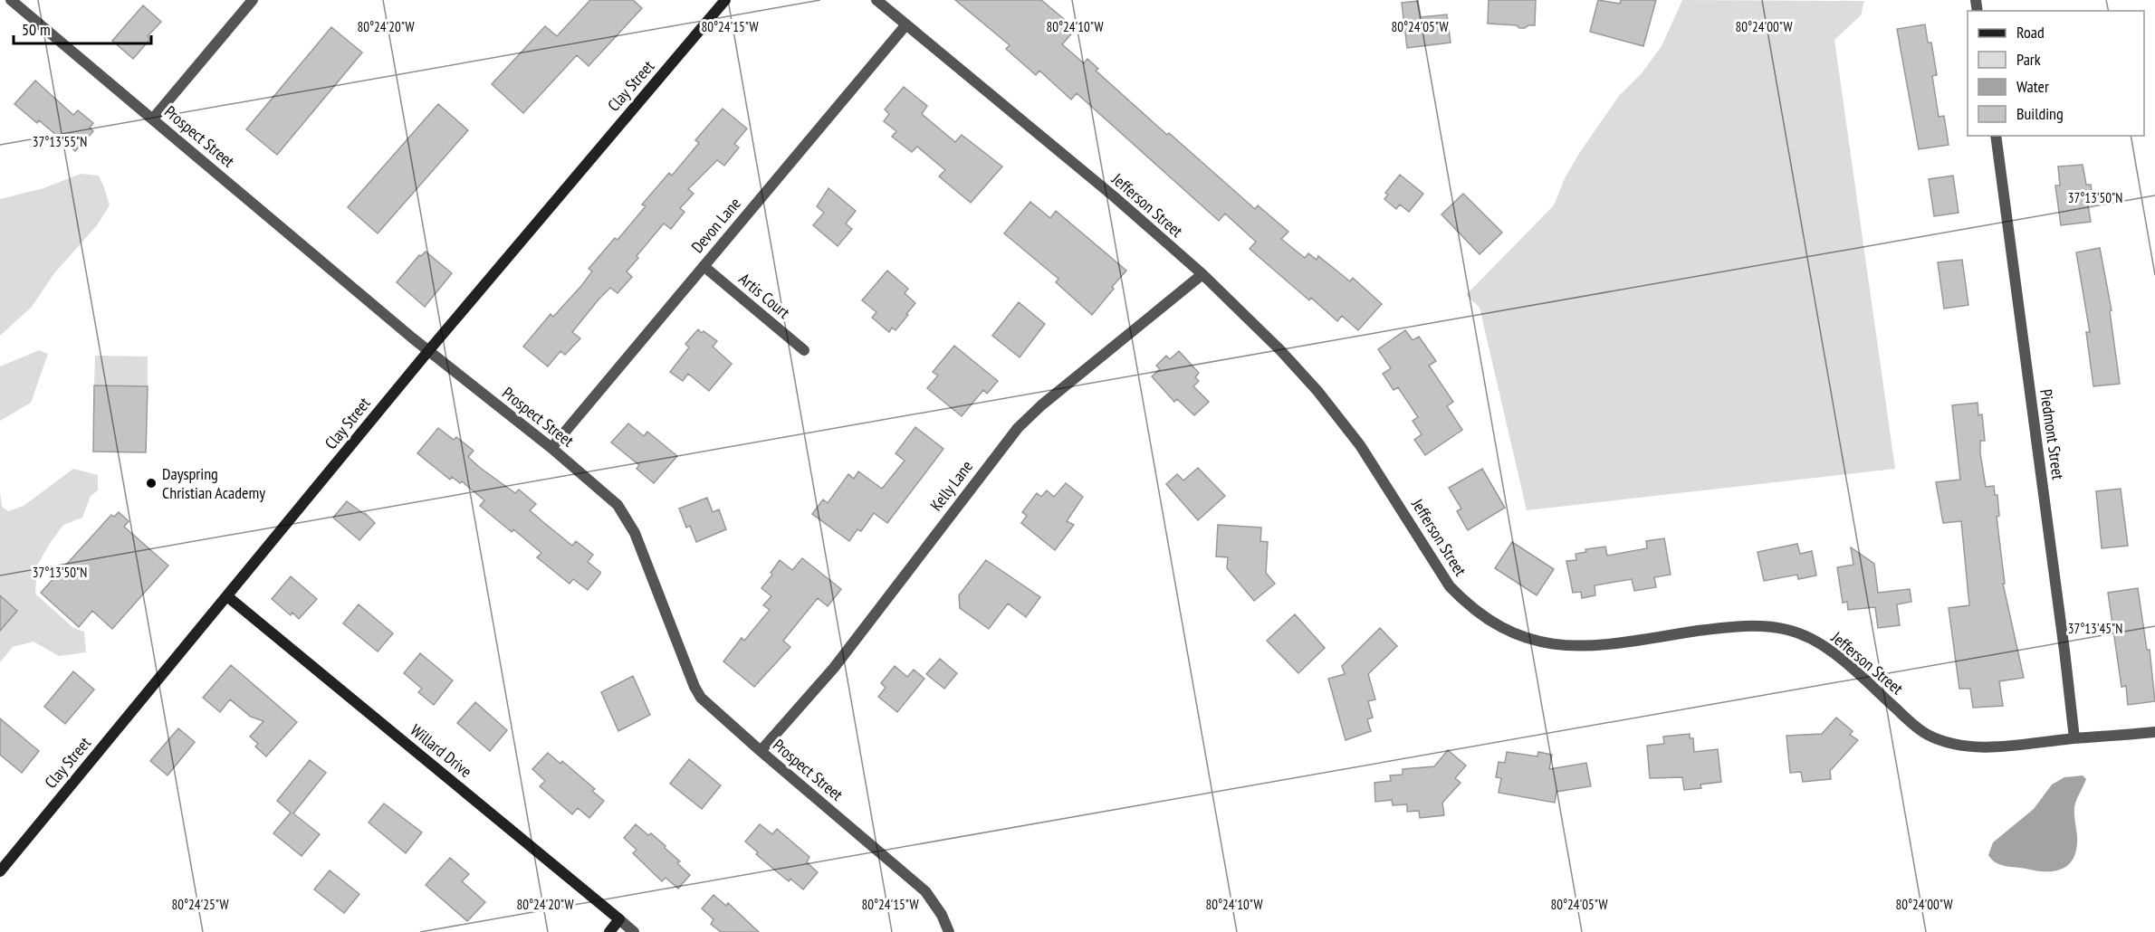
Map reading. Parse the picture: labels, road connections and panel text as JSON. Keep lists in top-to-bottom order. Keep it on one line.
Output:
{"streets":{"street":["Clay Street","Prospect Street","Jefferson Street","Devon Lane","Artis Court","Piedmont Street","Kelly Lane","Willard Drive"]},"crossings":[["Clay Street","Prospect Street"],["Clay Street","Willard Drive"],["Prospect Street","Devon Lane"],["Prospect Street","Kelly Lane"],["Jefferson Street","Devon Lane"],["Jefferson Street","Piedmont Street"],["Jefferson Street","Kelly Lane"],["Devon Lane","Artis Court"]],"places":["Dayspring Christian Academy"],"legend":["Road","Park","Water","Building"],"scale_bar":"50 m","coordinates":["80°24'20\"W","80°24'15\"W","80°24'10\"W","80°24'05\"W","80°24'00\"W","37°13'55\"N","37°13'50\"N","37°13'45\"N","80°24'25\"W"]}
